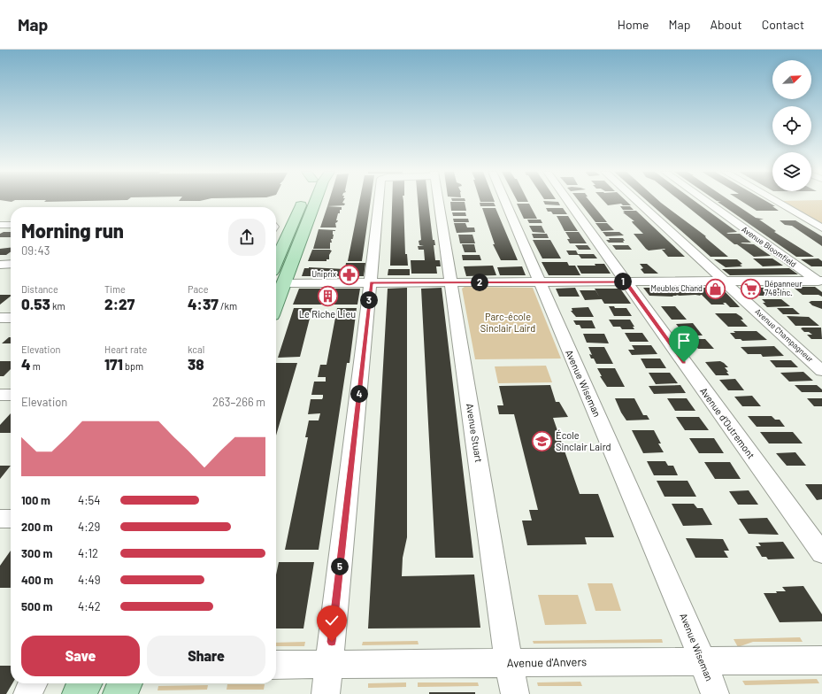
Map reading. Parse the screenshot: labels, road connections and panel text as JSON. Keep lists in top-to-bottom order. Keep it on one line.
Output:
{"streets":{"street":["Avenue Bloomfield","Avenue Champagneur","Avenue Wiseman","Avenue d'Outremont","Avenue Stuart","Avenue d'Anvers"]},"crossings":[["Avenue Wiseman","Avenue d'Anvers"],["Avenue Stuart","Avenue d'Anvers"]],"parks":["Parc-école Sinclair Laird"],"places":{"pharmacy":["Uniprix"],"shop":["Meubles Chand"],"supermarket":["Dépanneur 748-Inc."],"building":["Le Riche Lieu"],"school or university":["École Sinclair Laird"]},"north":"top right","page":{"header":"Map","nav":["Home","Map","About","Contact"],"heading":["Morning run","09:43"],"stats":[["Distance","0.53 km"],["Time","2:27"],["Pace","4:37 /km"],["Elevation","4 m"],["Heart rate","171 bpm"],["kcal","38"]],"pins":["1","2","3","4","5"],"chart":["Elevation","263–266 m"],"list":[{"name":"100 m","note":"4:54"},{"name":"200 m","note":"4:29"},{"name":"300 m","note":"4:12"},{"name":"400 m","note":"4:49"},{"name":"500 m","note":"4:42"}],"buttons":["Save","Share"]}}
